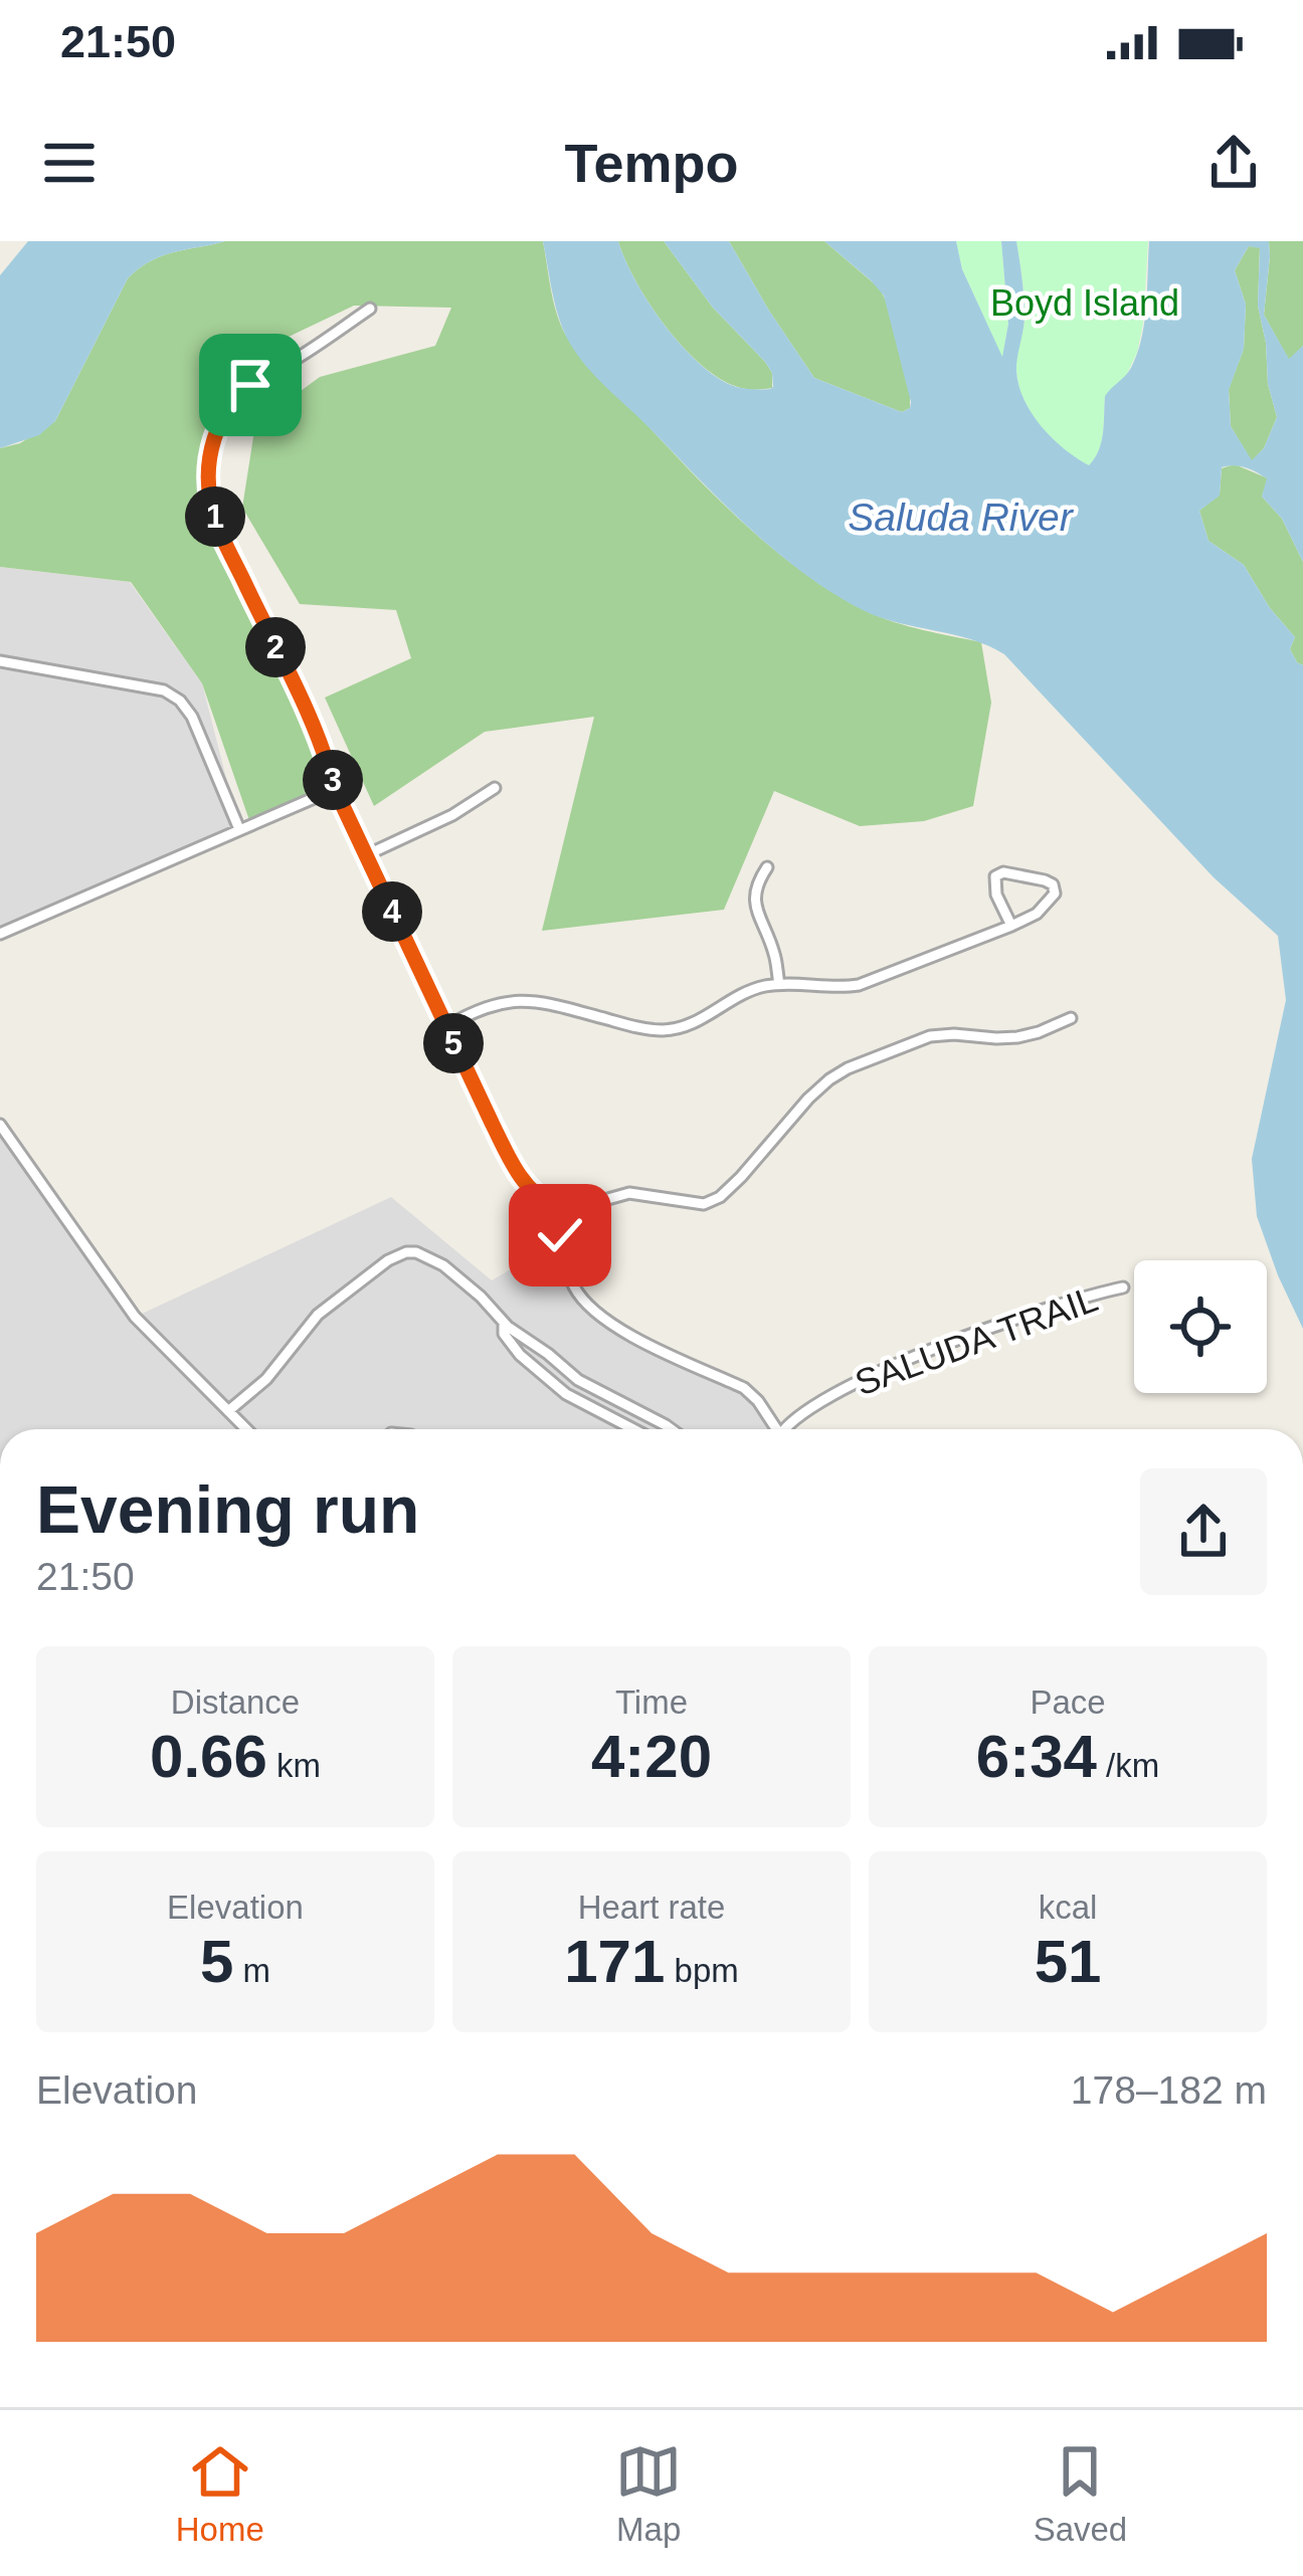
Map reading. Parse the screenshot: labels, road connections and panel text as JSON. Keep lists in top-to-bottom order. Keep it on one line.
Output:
{"streets":{"street":["SALUDA TRAIL"]},"water":["Saluda River"],"parks":["Boyd Island"],"page":{"status":"21:50","header":"Tempo","pins":["1","2","3","4","5"],"heading":["Evening run","21:50"],"stats":[["Distance","0.66 km"],["Time","4:20"],["Pace","6:34 /km"],["Elevation","5 m"],["Heart rate","171 bpm"],["kcal","51"]],"chart":["Elevation","178–182 m"],"tabs":["Home","Map","Saved"]}}
